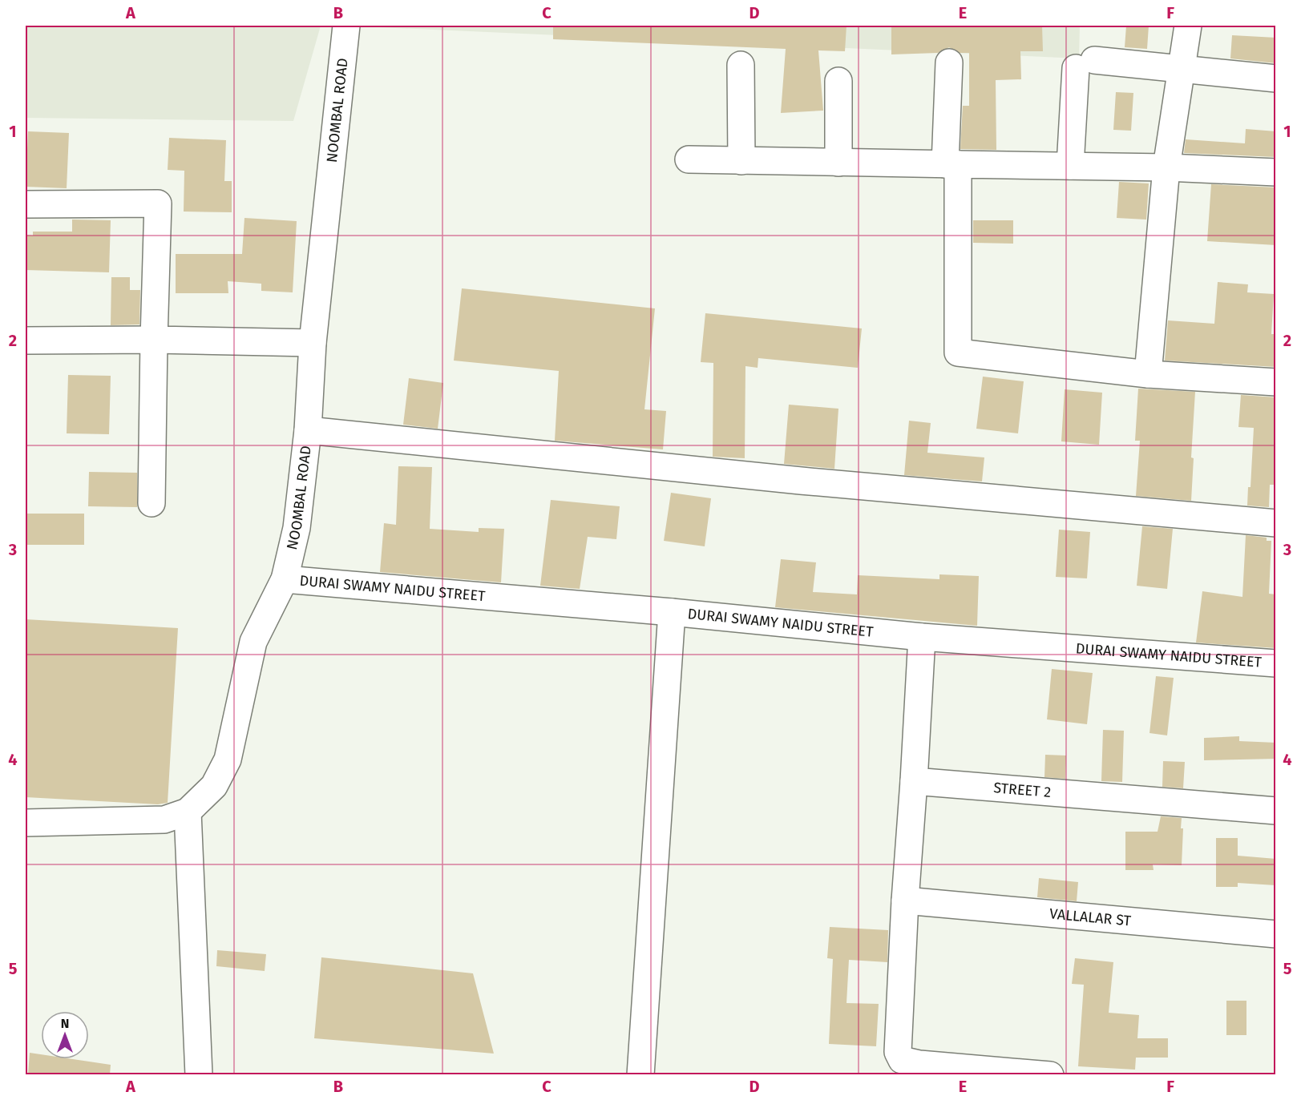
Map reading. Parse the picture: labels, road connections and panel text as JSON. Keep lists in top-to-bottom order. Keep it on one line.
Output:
{"streets":{"street":["NOOMBAL ROAD","DURAI SWAMY NAIDU STREET","STREET 2","VALLALAR ST"]},"crossings":[["NOOMBAL ROAD","DURAI SWAMY NAIDU STREET"]],"north":"top","grid":{"columns":["A","B","C","D","E","F"],"rows":["1","2","3","4","5"]}}
